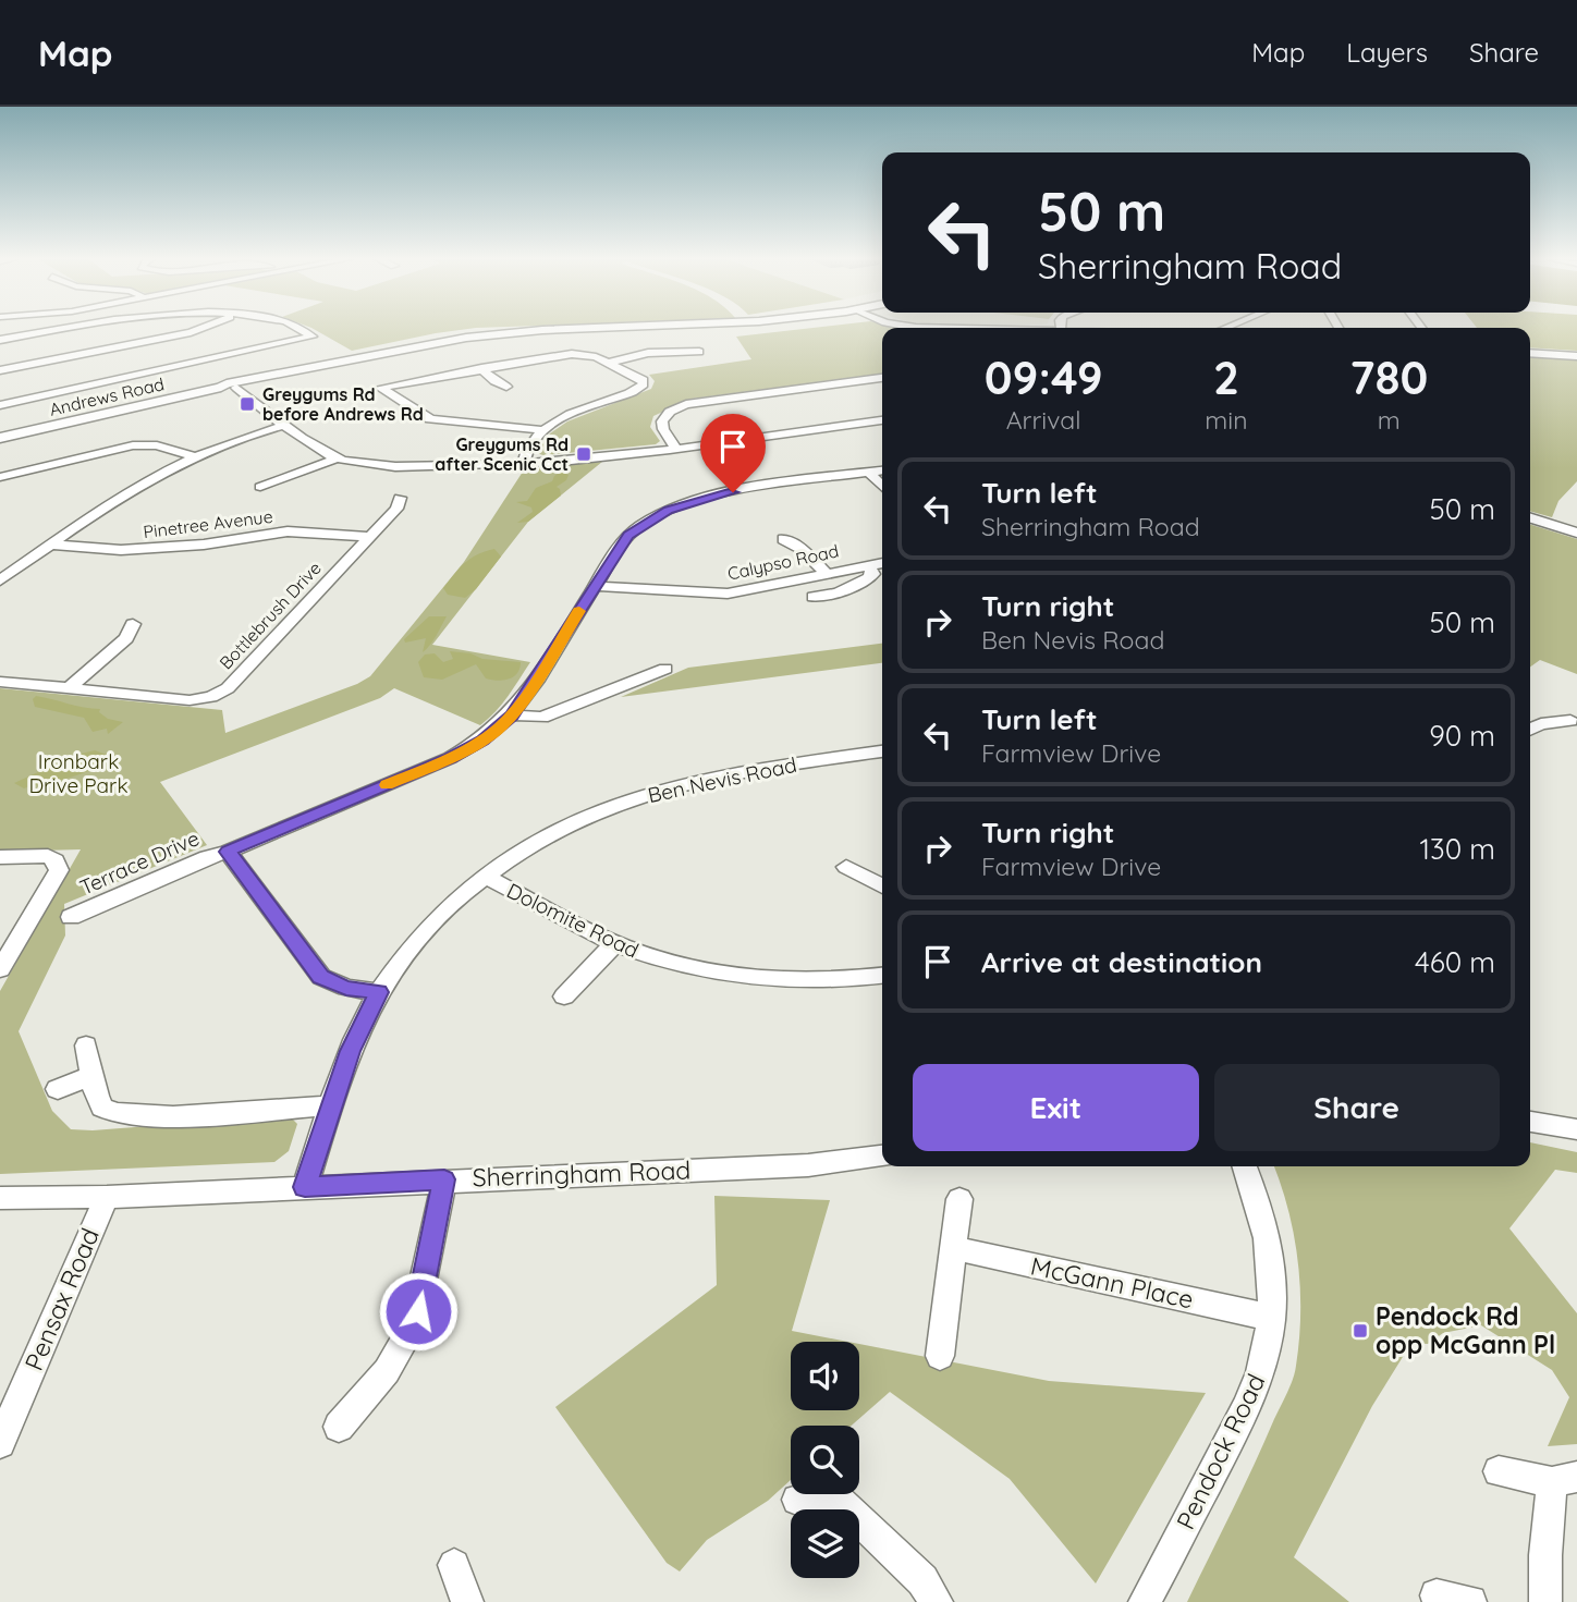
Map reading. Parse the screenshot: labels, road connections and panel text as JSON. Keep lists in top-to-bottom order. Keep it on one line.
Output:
{"streets":{"main road":["Andrews Road"],"street":["Pinetree Avenue","Calypso Road","Bottlebrush Drive","Ben Nevis Road","Terrace Drive","Dolomite Road","Sherringham Road","McGann Place","Pensax Road","Pendock Road"]},"crossings":[["Pinetree Avenue","Bottlebrush Drive"],["Calypso Road","Terrace Drive"],["Ben Nevis Road","Dolomite Road"],["Ben Nevis Road","Sherringham Road"],["Sherringham Road","Pensax Road"],["McGann Place","Pendock Road"]],"parks":["Ironbark Drive Park"],"places":{"transit":["Greygums Rd before Andrews Rd","Greygums Rd after Scenic Cct","Pendock Rd opp McGann Pl"]},"page":{"header":"Map","nav":["Map","Layers","Share"],"turn":["50 m","Sherringham Road"],"eta":["09:49","Arrival","2","min","780","m"],"list":[{"name":"Turn left","note":"Sherringham Road","value":"50 m"},{"name":"Turn right","note":"Ben Nevis Road","value":"50 m"},{"name":"Turn left","note":"Farmview Drive","value":"90 m"},{"name":"Turn right","note":"Farmview Drive","value":"130 m"},{"name":"Arrive at destination","value":"460 m"}],"buttons":["Exit","Share"]}}
